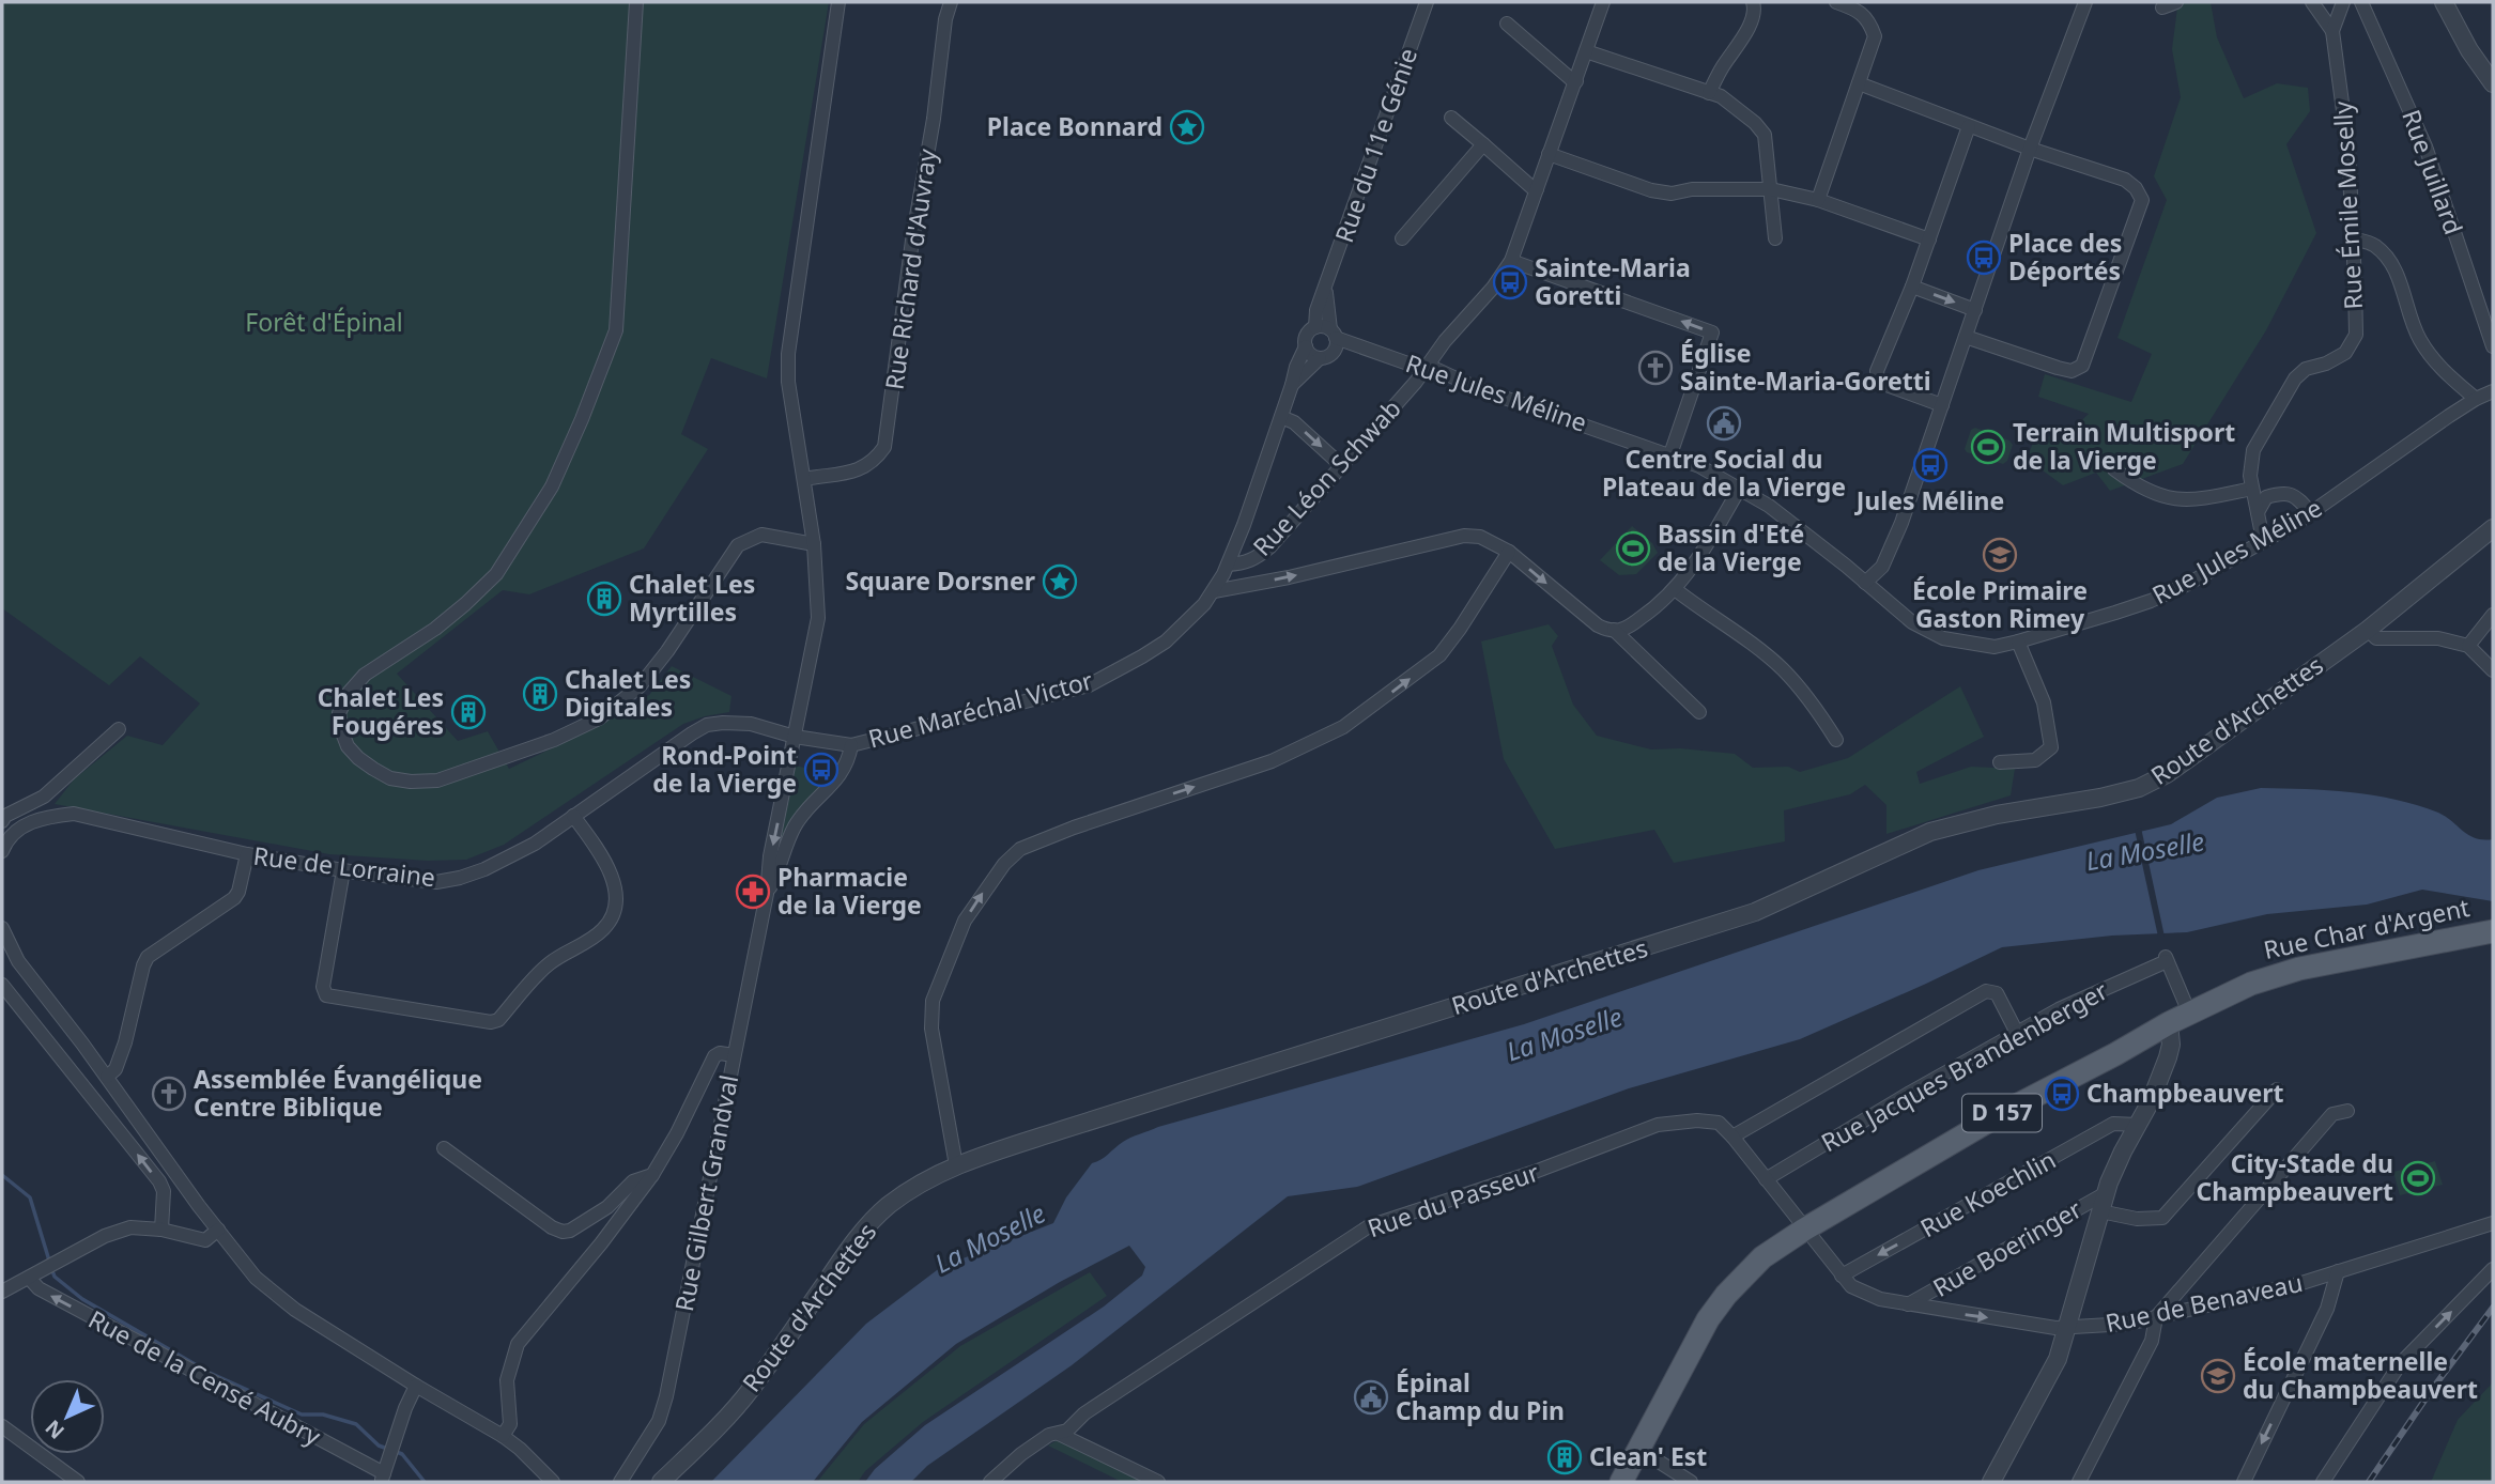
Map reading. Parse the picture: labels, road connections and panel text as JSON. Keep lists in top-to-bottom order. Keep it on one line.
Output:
{"streets":{"main road":["Rue Char d'Argent","D 157"],"street":["Rue du 11e Génie","Rue Juillard","Rue Émile Moselly","Rue Richard d'Auvray","Rue Jules Méline","Rue Léon Schwab","Rue Maréchal Victor","Route d'Archettes","Rue de Lorraine","Rue Jacques Brandenberger","Rue Gilbert Grandval","Rue Koechlin","Rue du Passeur","Rue Boeringer","Rue de Benaveau","Rue de la Censé Aubry"]},"crossings":[["Rue du 11e Génie","Rue Jules Méline"],["Rue du 11e Génie","Rue Maréchal Victor"],["Rue Émile Moselly","Rue Jules Méline"],["Rue Richard d'Auvray","Rue Gilbert Grandval"],["Rue Jules Méline","Rue Léon Schwab"],["Rue Jules Méline","Rue Maréchal Victor"],["Rue Léon Schwab","Rue Maréchal Victor"],["Rue Maréchal Victor","Rue de Lorraine"],["Rue Maréchal Victor","Rue Gilbert Grandval"],["Rue de Lorraine","Rue Gilbert Grandval"],["Rue Char d'Argent","Rue Jacques Brandenberger"],["Rue Char d'Argent","D 157"],["Rue Jacques Brandenberger","D 157"],["Rue Jacques Brandenberger","Rue du Passeur"],["D 157","Rue du Passeur"],["D 157","Rue de Benaveau"],["Rue Koechlin","Rue de Benaveau"],["Rue du Passeur","Rue de Benaveau"],["Rue Boeringer","Rue de Benaveau"]],"one_way":["Rue Koechlin"],"water":["La Moselle"],"parks":["Forêt d'Épinal"],"places":{"place":["Place Bonnard","Square Dorsner"],"bus stop":["Place des Déportés","Sainte-Maria Goretti","Jules Méline","Rond-Point de la Vierge","Champbeauvert"],"church":["Église Sainte-Maria-Goretti","Assemblée Évangélique Centre Biblique"],"public building":["Centre Social du Plateau de la Vierge","Épinal Champ du Pin"],"sports":["Terrain Multisport de la Vierge","Bassin d'Eté de la Vierge","City-Stade du Champbeauvert"],"school or university":["École Primaire Gaston Rimey","École maternelle du Champbeauvert"],"building":["Chalet Les Myrtilles","Chalet Les Digitales","Chalet Les Fougéres","Clean' Est"],"pharmacy":["Pharmacie de la Vierge"]},"north":"bottom left"}
